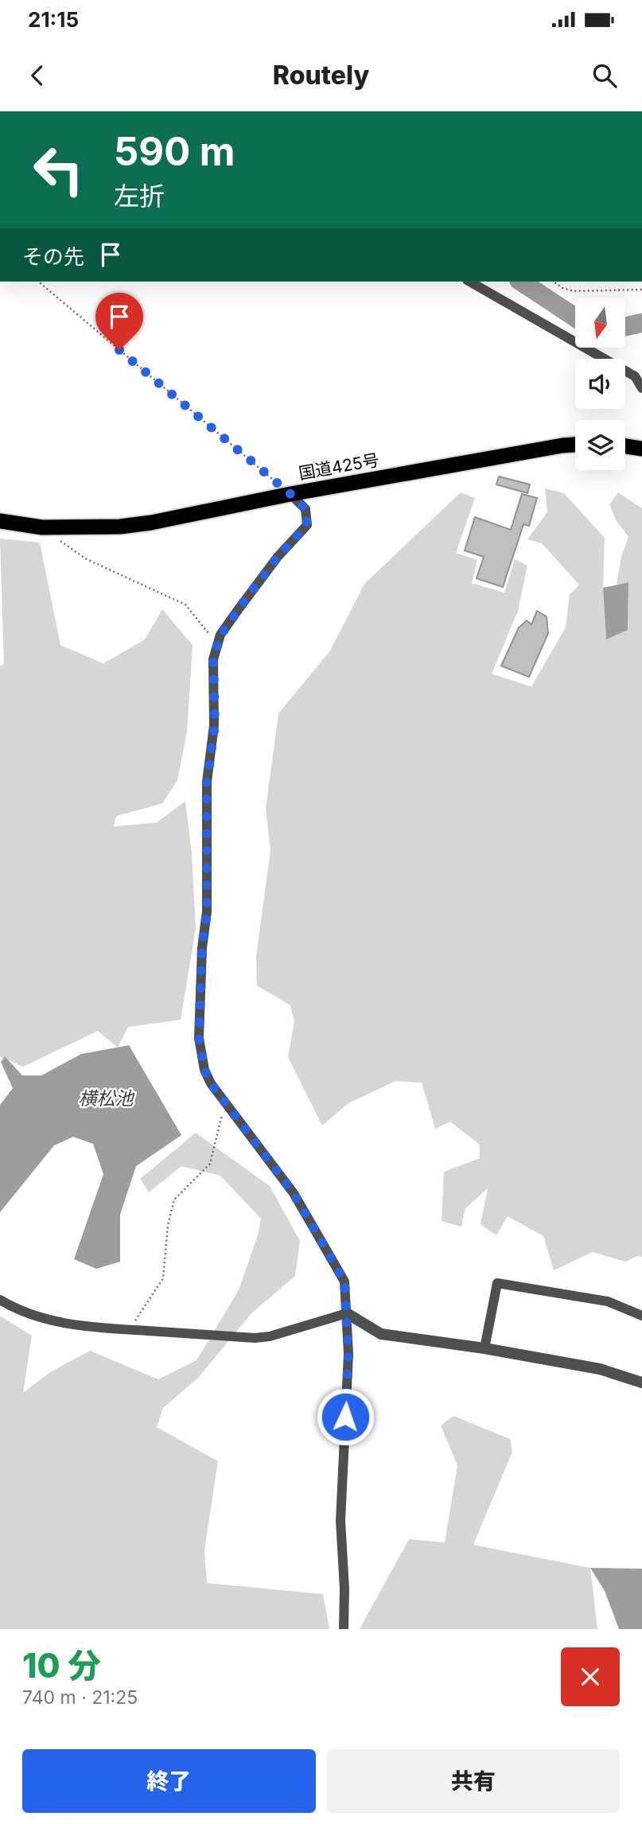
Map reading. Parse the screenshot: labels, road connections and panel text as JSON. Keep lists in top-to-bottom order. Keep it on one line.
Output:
{"streets":{"highway":["国道425号"]},"water":["横松池"],"north":"bottom","page":{"status":"21:15","header":"Routely","turn":["590 m","左折"],"then":"その先","heading":["10 分","740 m · 21:25"],"buttons":["終了","共有"]}}
